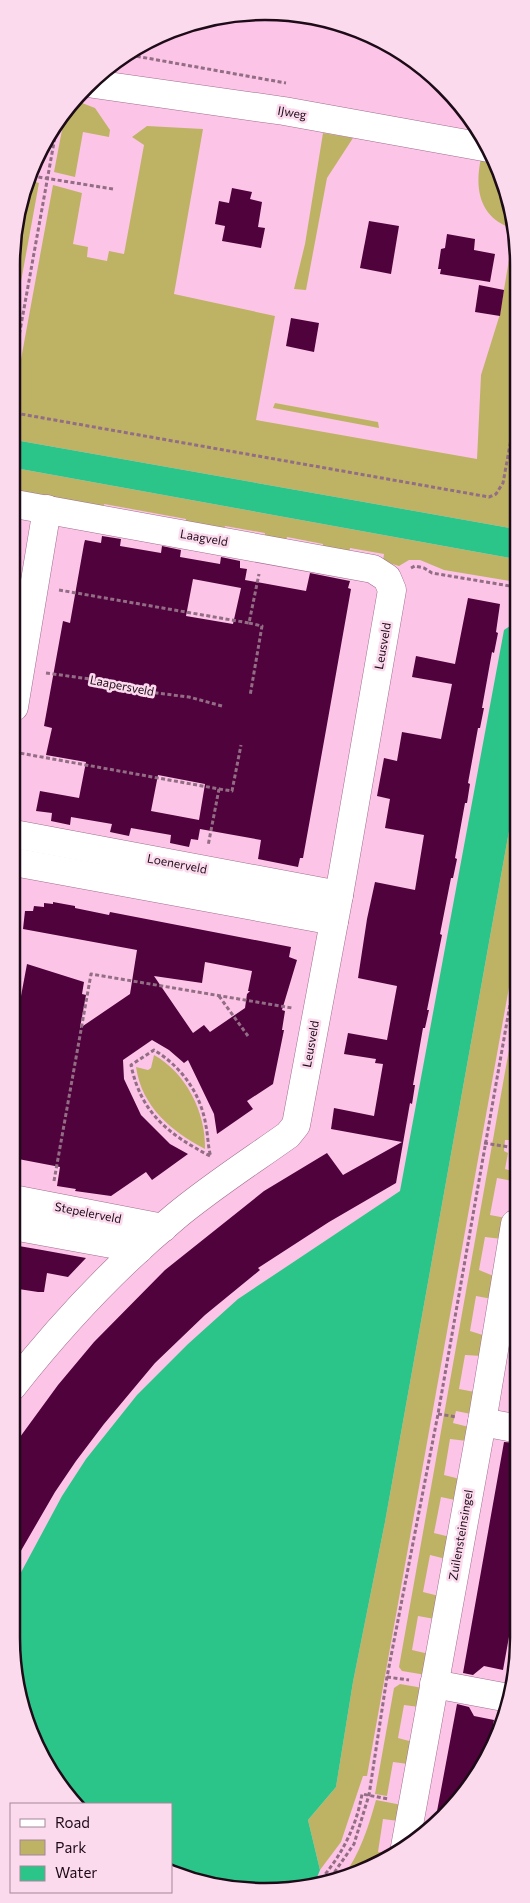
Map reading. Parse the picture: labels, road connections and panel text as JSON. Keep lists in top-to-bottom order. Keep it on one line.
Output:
{"streets":{"street":["IJweg","Laagveld","Leusveld","Loenerveld","Stepelerveld","Zuilensteinsingel"],"path":["Laapersveld"]},"crossings":[["Laagveld","Leusveld"],["Leusveld","Loenerveld"],["Leusveld","Stepelerveld"]],"legend":["Road","Park","Water"]}
